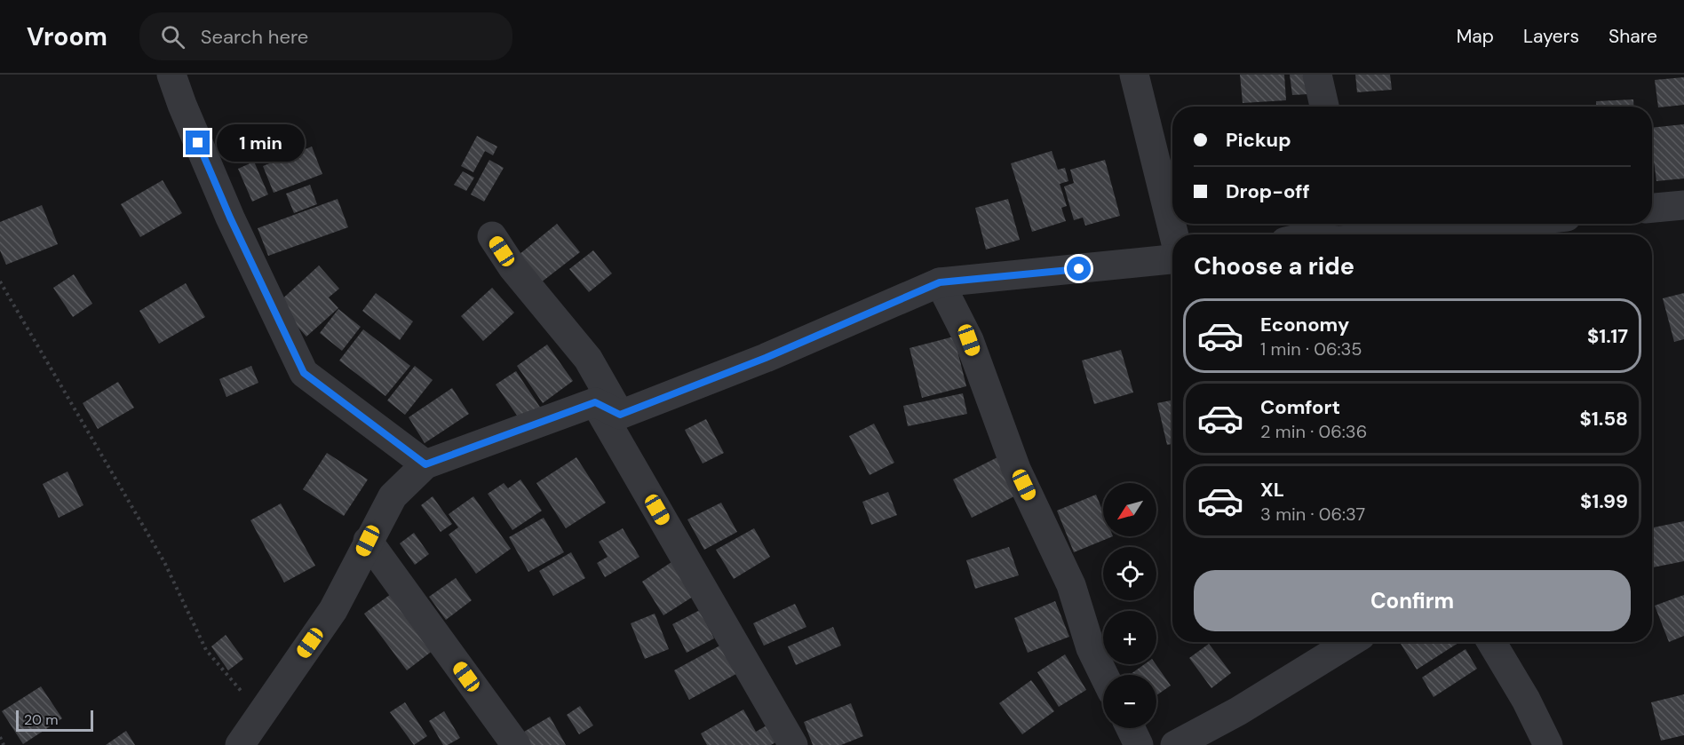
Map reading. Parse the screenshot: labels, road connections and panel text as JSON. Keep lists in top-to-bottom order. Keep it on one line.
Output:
{"scale_bar":"20 m","north":"bottom left","page":{"header":"Vroom","search":"Search here","nav":["Map","Layers","Share"],"banner":["Pickup","Drop-off"],"bubble":"1 min","heading":"Choose a ride","list":[{"name":"Economy","note":"1 min · 06:35","value":"$1.17"},{"name":"Comfort","note":"2 min · 06:36","value":"$1.58"},{"name":"XL","note":"3 min · 06:37","value":"$1.99"}],"map_buttons":["+","−"],"buttons":"Confirm","scale":"20 m"}}
